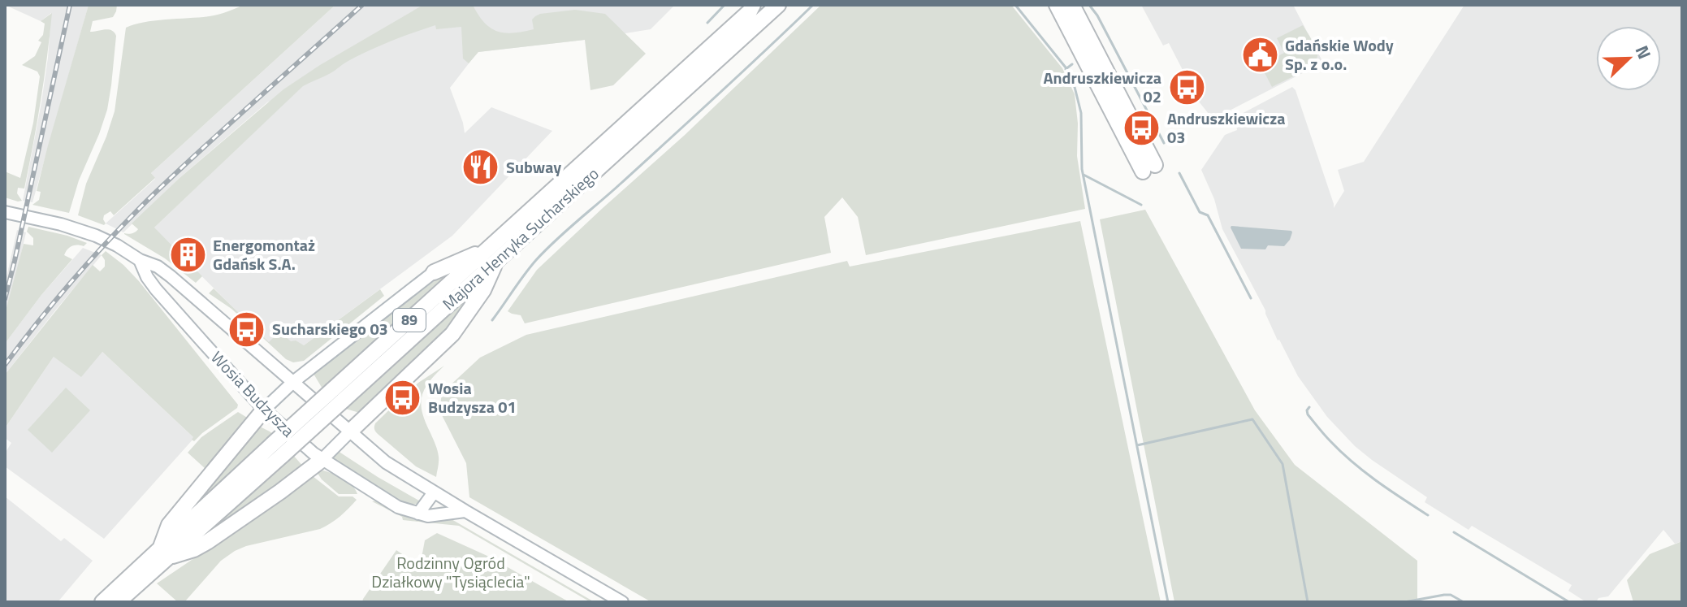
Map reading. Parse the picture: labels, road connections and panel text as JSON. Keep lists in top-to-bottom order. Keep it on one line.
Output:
{"streets":{"highway":["Majora Henryka Sucharskiego","89"],"street":["Wosia Budzysza"]},"crossings":[["Majora Henryka Sucharskiego","Wosia Budzysza"]],"parks":["Rodzinny Ogród Działkowy \"Tysiąclecia\""],"places":{"public building":["Gdańskie Wody Sp. z o.o."],"bus stop":["Andruszkiewicza 02","Andruszkiewicza 03","Sucharskiego 03","Wosia Budzysza 01"],"restaurant":["Subway"],"building":["Energomontaż Gdańsk S.A."]},"north":"top right"}
